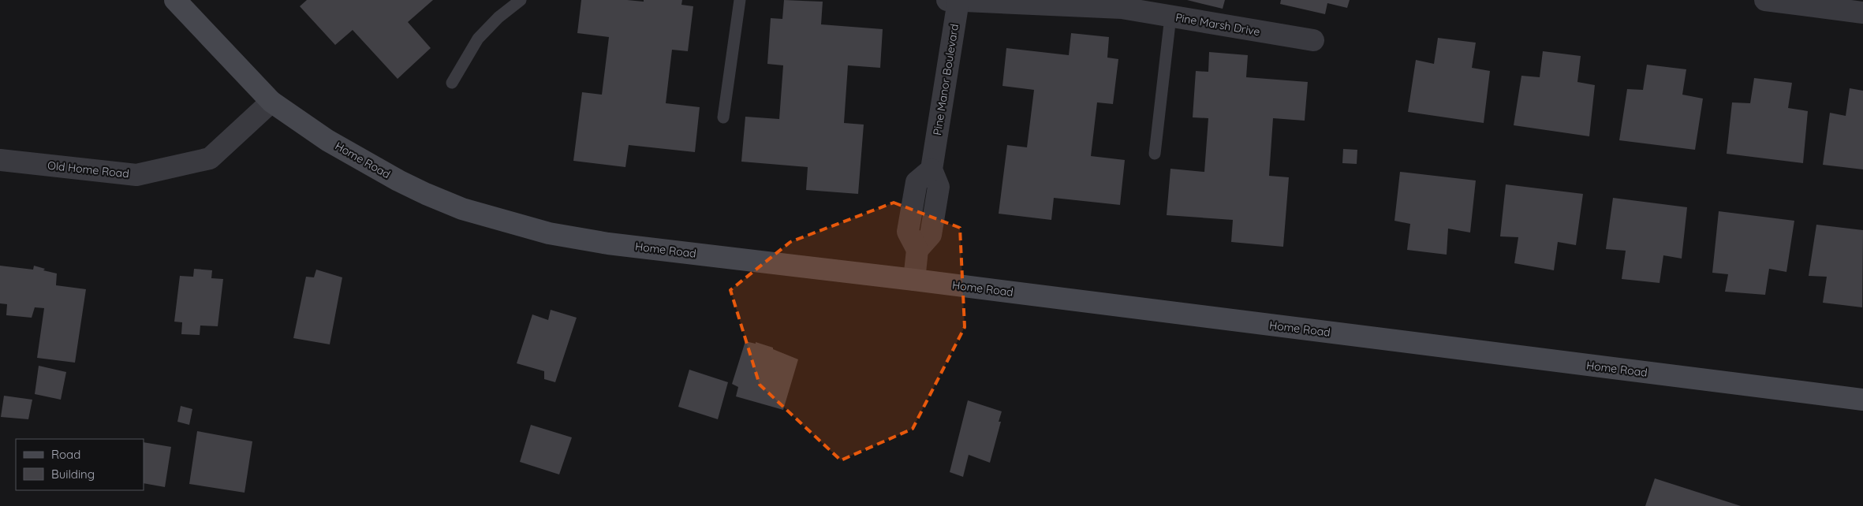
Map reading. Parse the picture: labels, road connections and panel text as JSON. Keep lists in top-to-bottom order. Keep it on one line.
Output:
{"streets":{"street":["Pine Marsh Drive","Pine Manor Boulevard","Home Road","Old Home Road"]},"crossings":[["Pine Marsh Drive","Pine Manor Boulevard"],["Pine Manor Boulevard","Home Road"],["Home Road","Old Home Road"]],"legend":["Road","Building"]}
